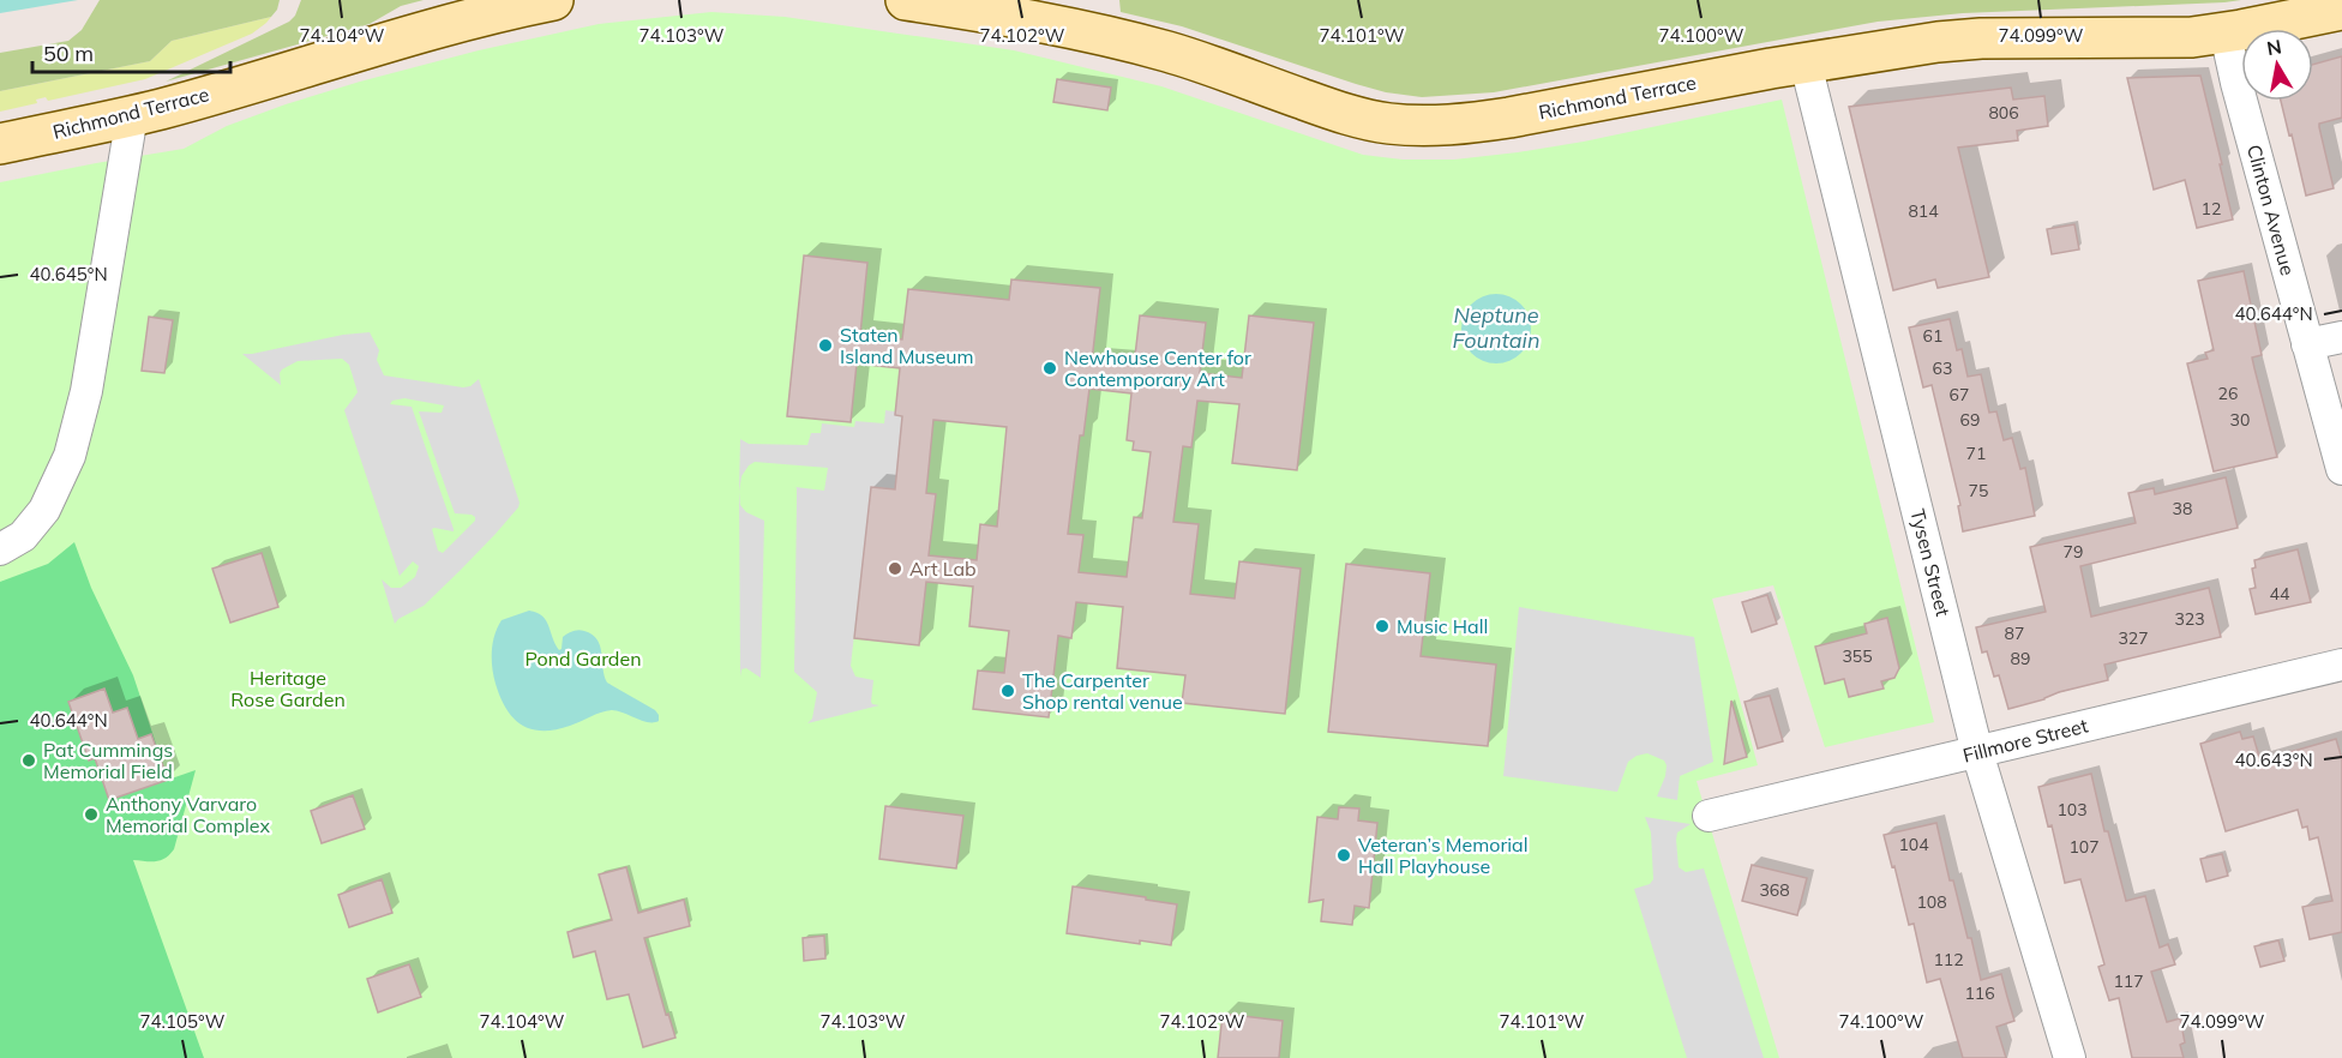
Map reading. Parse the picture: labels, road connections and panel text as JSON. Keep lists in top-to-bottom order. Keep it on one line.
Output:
{"streets":{"main road":["Richmond Terrace"],"street":["Clinton Avenue","Tysen Street","Fillmore Street"]},"crossings":[["Richmond Terrace","Clinton Avenue"],["Richmond Terrace","Tysen Street"],["Tysen Street","Fillmore Street"]],"water":["Neptune Fountain"],"parks":["Pond Garden","Heritage Rose Garden"],"places":["Staten Island Museum","Newhouse Center for Contemporary Art","Art Lab","Music Hall","The Carpenter Shop rental venue","Pat Cummings Memorial Field","Anthony Varvaro Memorial Complex","Veteran’s Memorial Hall Playhouse"],"house_numbers":["806","12","814","61","63","26","67","69","30","71","75","38","79","44","323","87","327","355","89","103","104","107","368","108","112","117","116"],"scale_bar":"50 m","north":"top","coordinates":["74.104°W","74.103°W","74.102°W","74.101°W","74.100°W","74.099°W","40.645°N","40.644°N","40.643°N","74.105°W"]}
